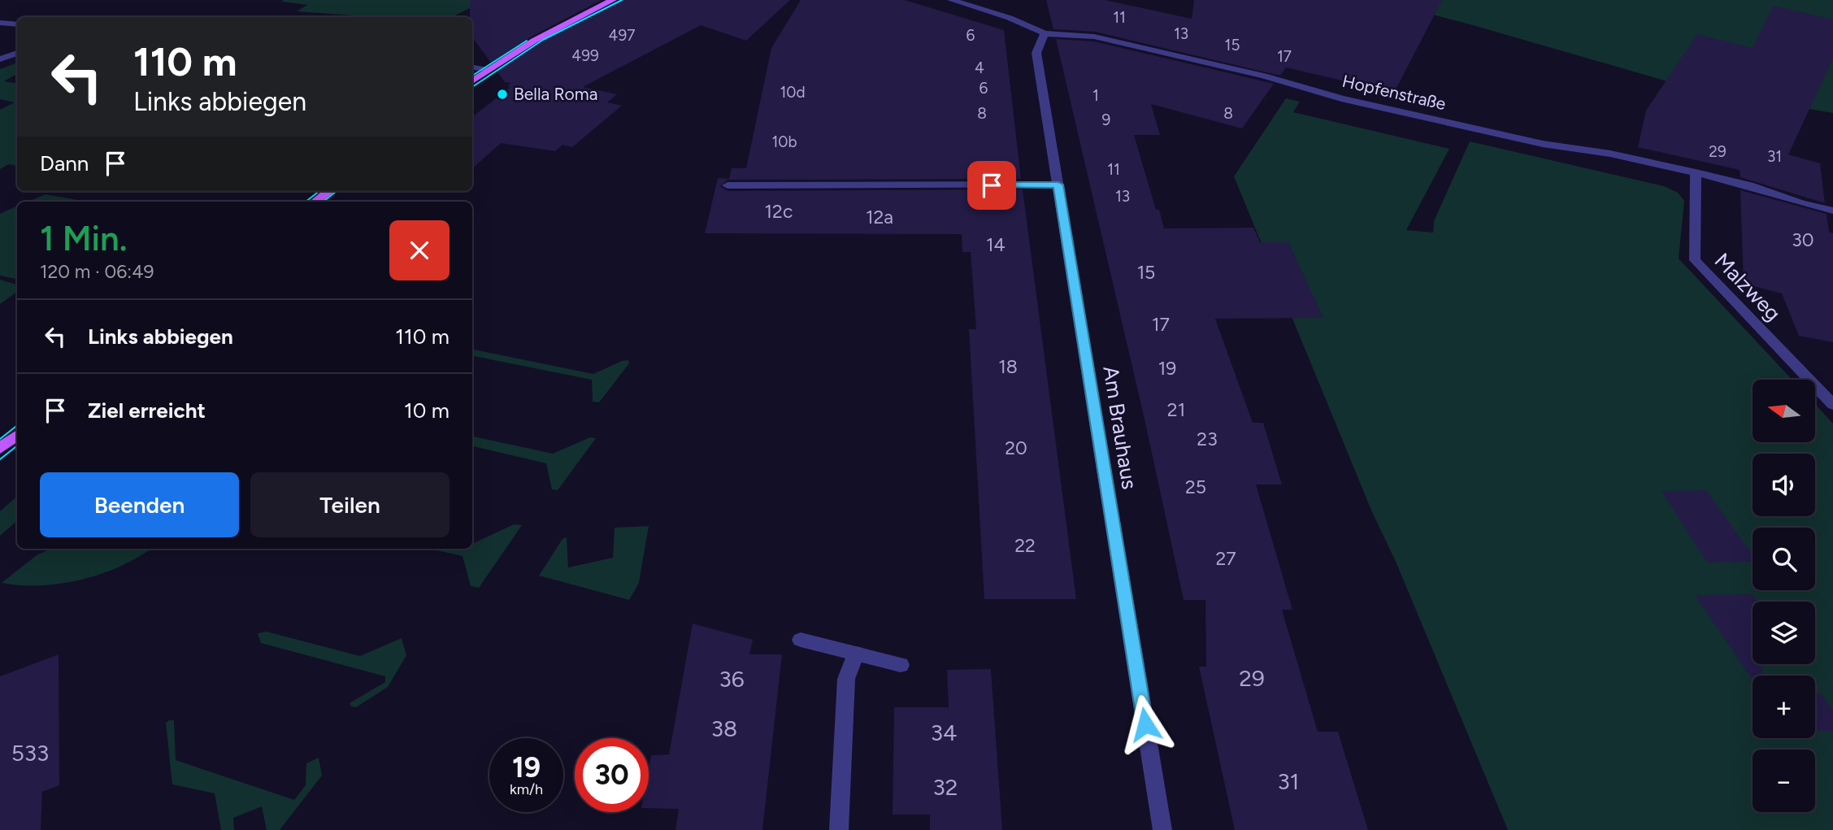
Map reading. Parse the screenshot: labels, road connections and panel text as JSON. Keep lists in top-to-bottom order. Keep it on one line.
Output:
{"streets":{"street":["Hopfenstraße","Malzweg","Am Brauhaus"]},"crossings":[["Hopfenstraße","Malzweg"],["Hopfenstraße","Am Brauhaus"]],"places":["Bella Roma"],"house_numbers":["11","13","497","6","15","499","17","4","6","10d","1","8","8","9","10b","29","31","11","13","12c","12a","30","14","15","17","18","19","21","23","20","25","22","27","29","36","38","34","533","31","32"],"north":"left","page":{"turn":["110 m","Links abbiegen"],"then":"Dann","heading":["1 Min.","120 m · 06:49"],"list":[{"name":"Links abbiegen","value":"110 m"},{"name":"Ziel erreicht","value":"10 m"}],"map_buttons":["+","−"],"buttons":["Beenden","Teilen"],"speed":"19 km/h","limit":"30"}}
